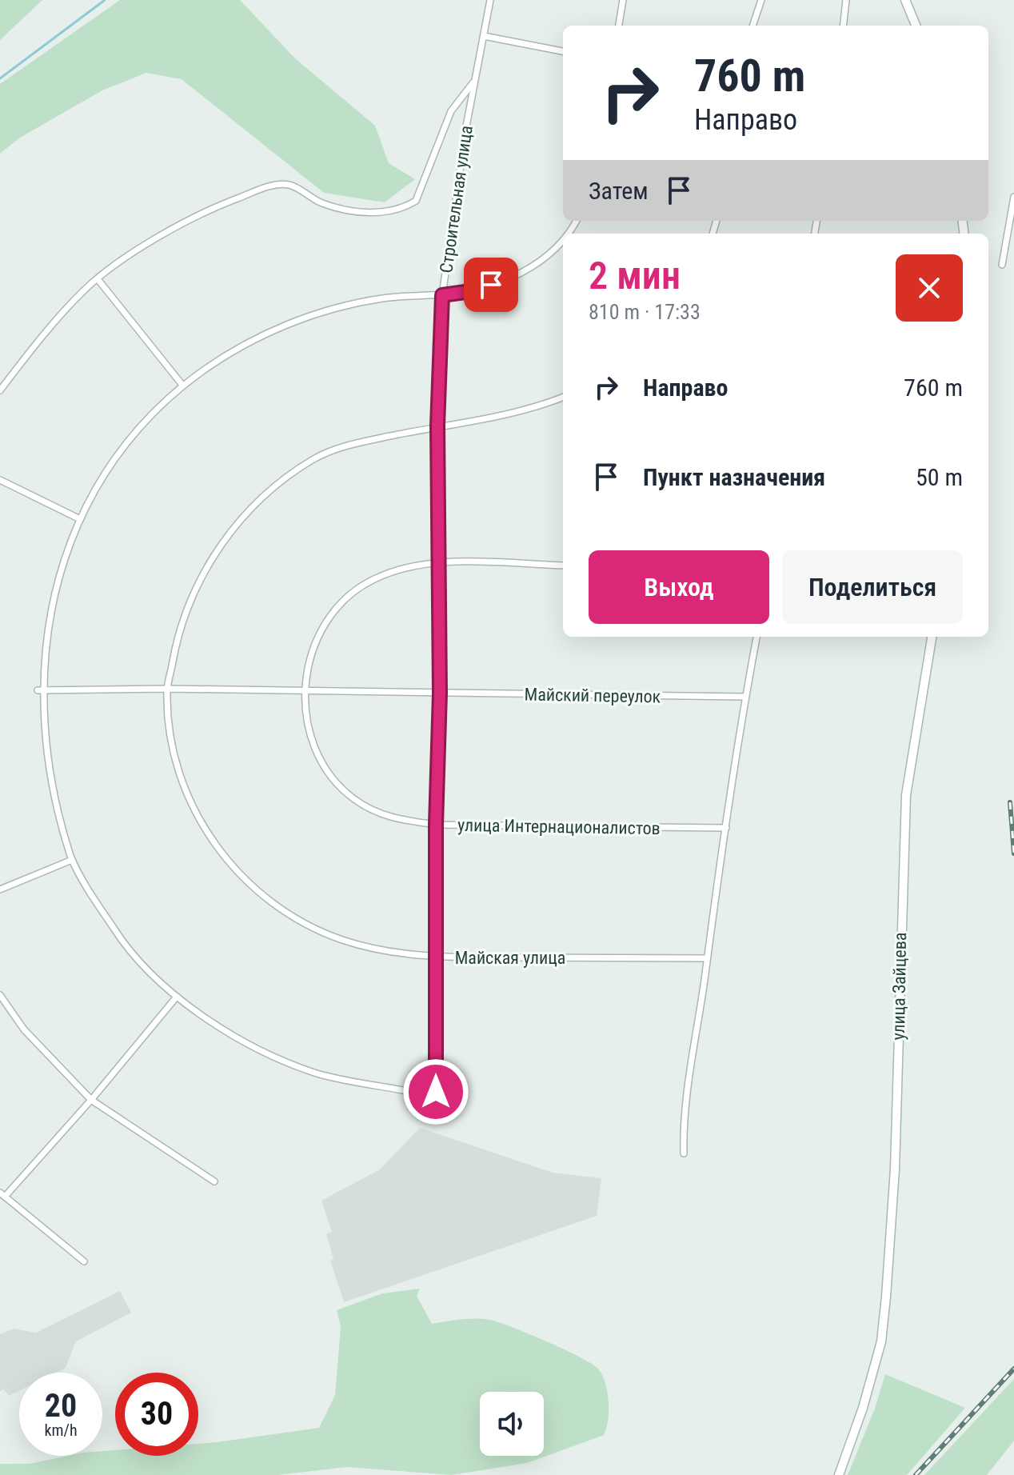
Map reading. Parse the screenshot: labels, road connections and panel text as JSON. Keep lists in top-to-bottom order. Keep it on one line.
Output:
{"streets":{"street":["Строительная улица","Майский переулок","улица Интернационалистов","Майская улица","улица Зайцева"]},"crossings":[["Строительная улица","Майский переулок"],["Строительная улица","улица Интернационалистов"],["Строительная улица","Майская улица"],["Майский переулок","улица Интернационалистов"],["Майский переулок","Майская улица"]],"page":{"turn":["760 m","Направо"],"then":"Затем","heading":["2 мин","810 m · 17:33"],"list":[{"name":"Направо","value":"760 m"},{"name":"Пункт назначения","value":"50 m"}],"buttons":["Выход","Поделиться"],"speed":"20 km/h","limit":"30"}}
